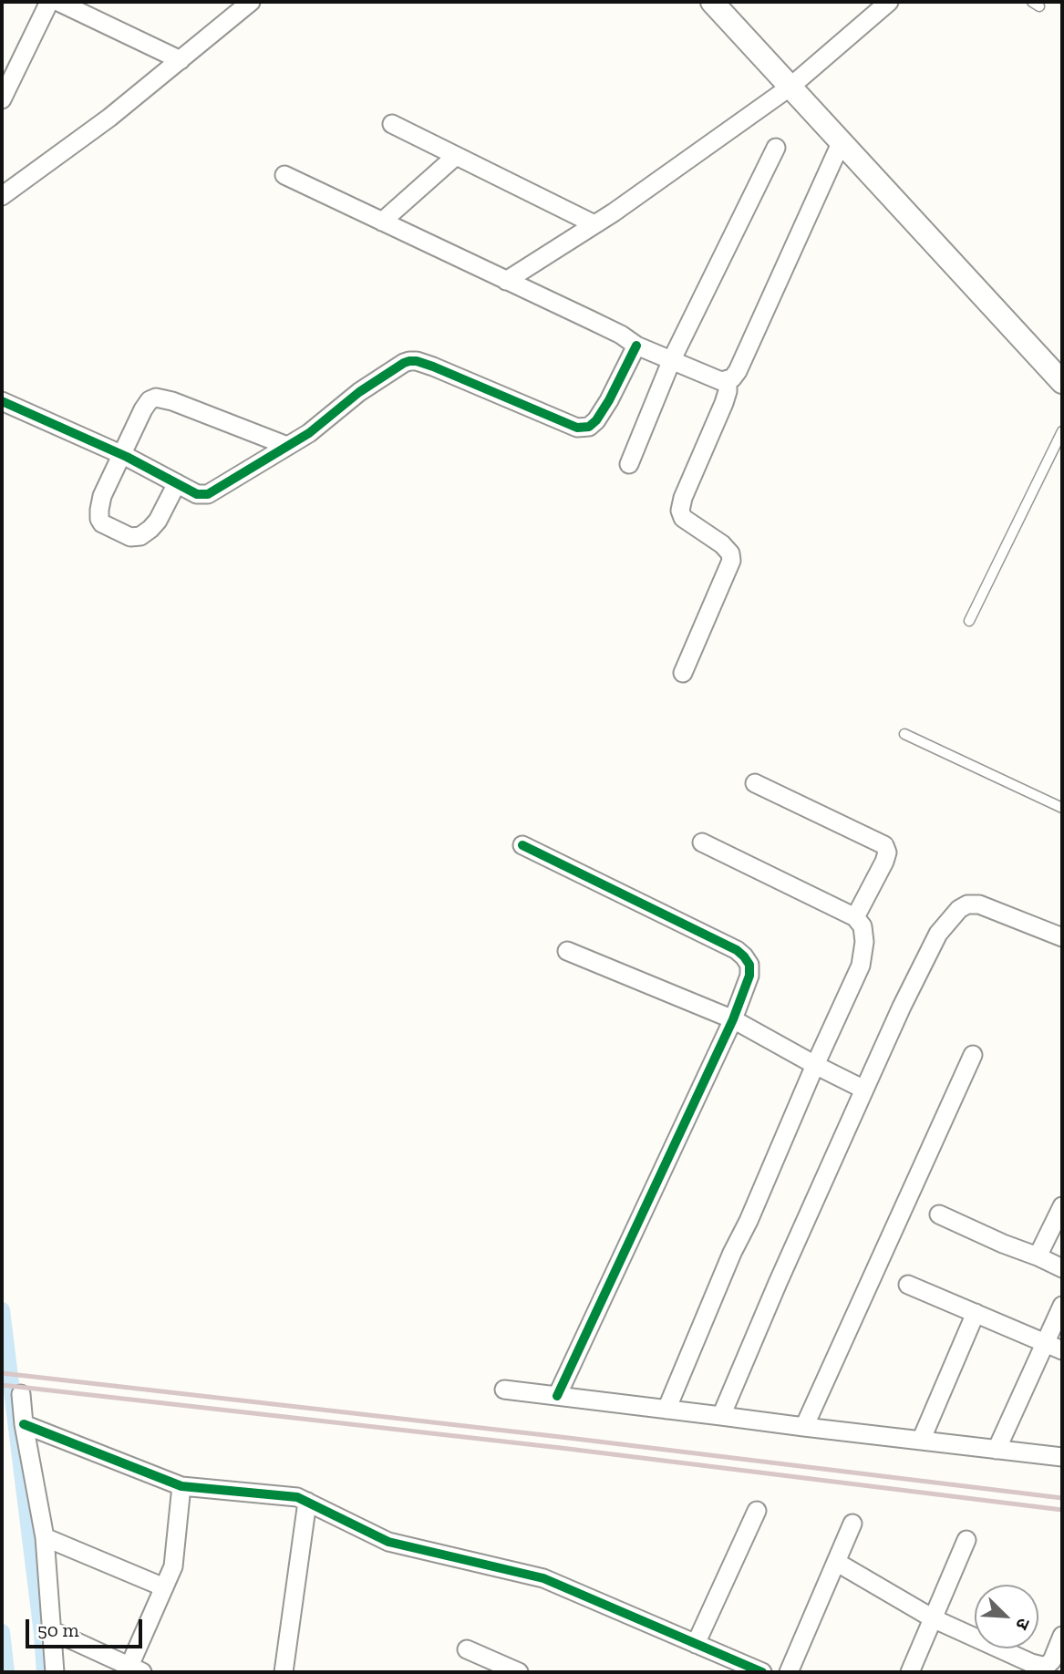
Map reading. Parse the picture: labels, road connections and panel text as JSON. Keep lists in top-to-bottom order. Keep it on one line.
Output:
{"scale_bar":"50 m","north":"bottom right"}
